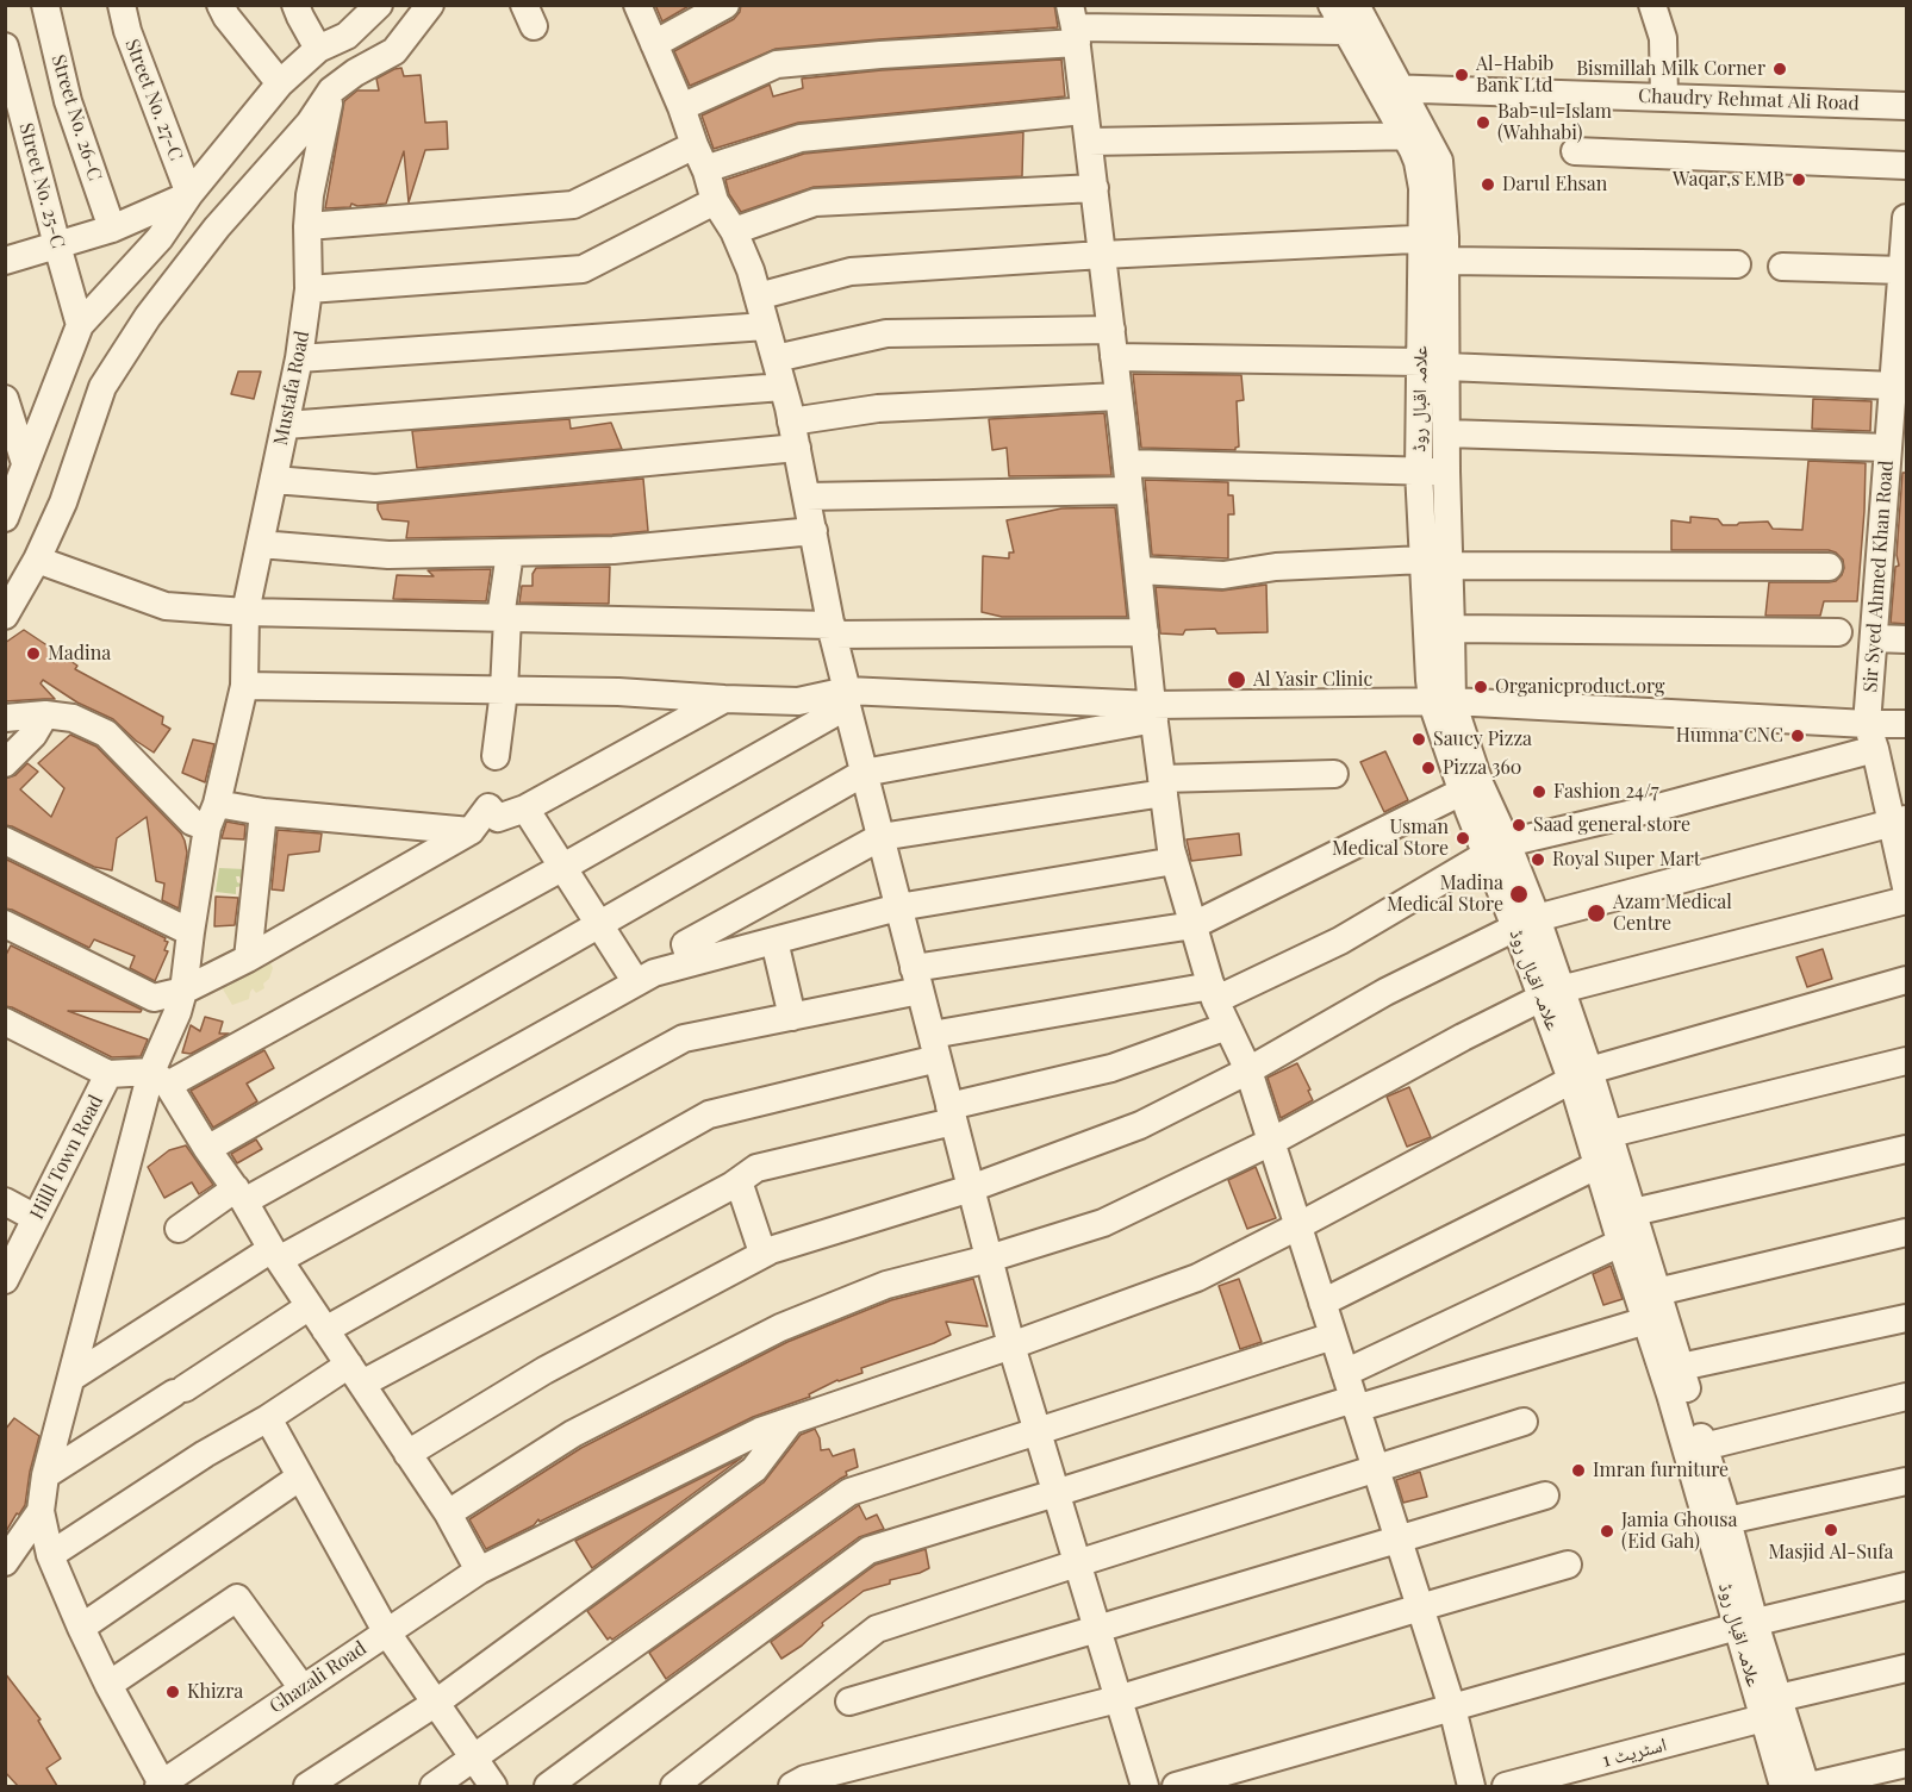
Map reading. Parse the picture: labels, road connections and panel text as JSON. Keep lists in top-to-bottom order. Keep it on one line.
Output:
{"streets":{"street":["Street No. 27-C","Chaudry Rehmat Ali Road","Street No. 26-C","Street No. 25-C","Mustafa Road","علامہ اقبال روڈ","Sir Syed Ahmed Khan Road","Hilll Town Road","Ghazali Road","اسٹریٹ 1"]},"crossings":[["Chaudry Rehmat Ali Road","علامہ اقبال روڈ"],["Mustafa Road","Hilll Town Road"],["علامہ اقبال روڈ","Ghazali Road"],["علامہ اقبال روڈ","اسٹریٹ 1"]],"places":["Bismillah Milk Corner","Al-Habib Bank Ltd","Bab-ul-Islam (Wahhabi)","Waqar,s EMB","Darul Ehsan","Madina","Al Yasir Clinic","Organicproduct.org","Humna CNC","Saucy Pizza","Pizza 360","Fashion 24/7","Saad general store","Usman Medical Store","Royal Super Mart","Madina Medical Store","Azam Medical Centre","Imran furniture","Masjid Al-Sufa","Jamia Ghousa (Eid Gah)","Khizra"]}
